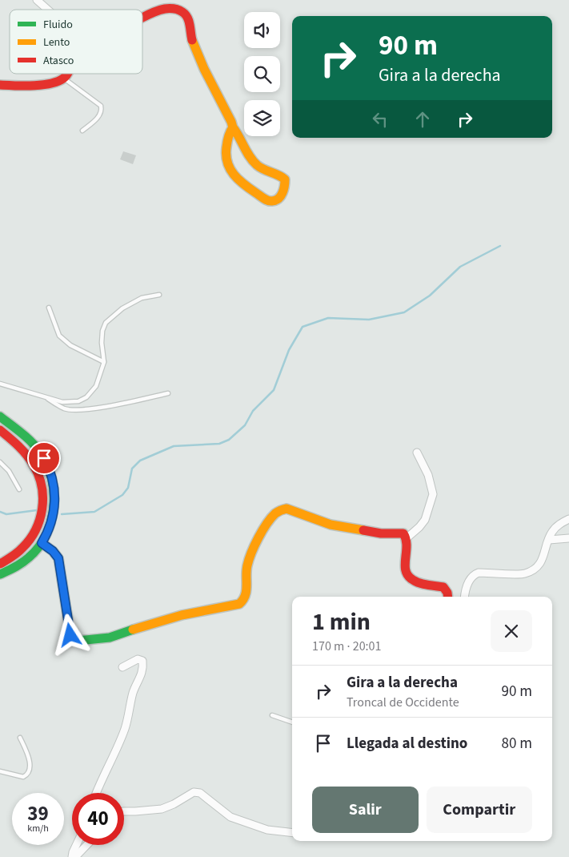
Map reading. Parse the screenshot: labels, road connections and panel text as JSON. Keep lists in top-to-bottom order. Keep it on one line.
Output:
{"legend":["Fluido","Lento","Atasco"],"page":{"turn":["90 m","Gira a la derecha"],"heading":["1 min","170 m · 20:01"],"list":[{"name":"Gira a la derecha","note":"Troncal de Occidente","value":"90 m"},{"name":"Llegada al destino","value":"80 m"}],"buttons":["Salir","Compartir"],"speed":"39 km/h","limit":"40"}}
